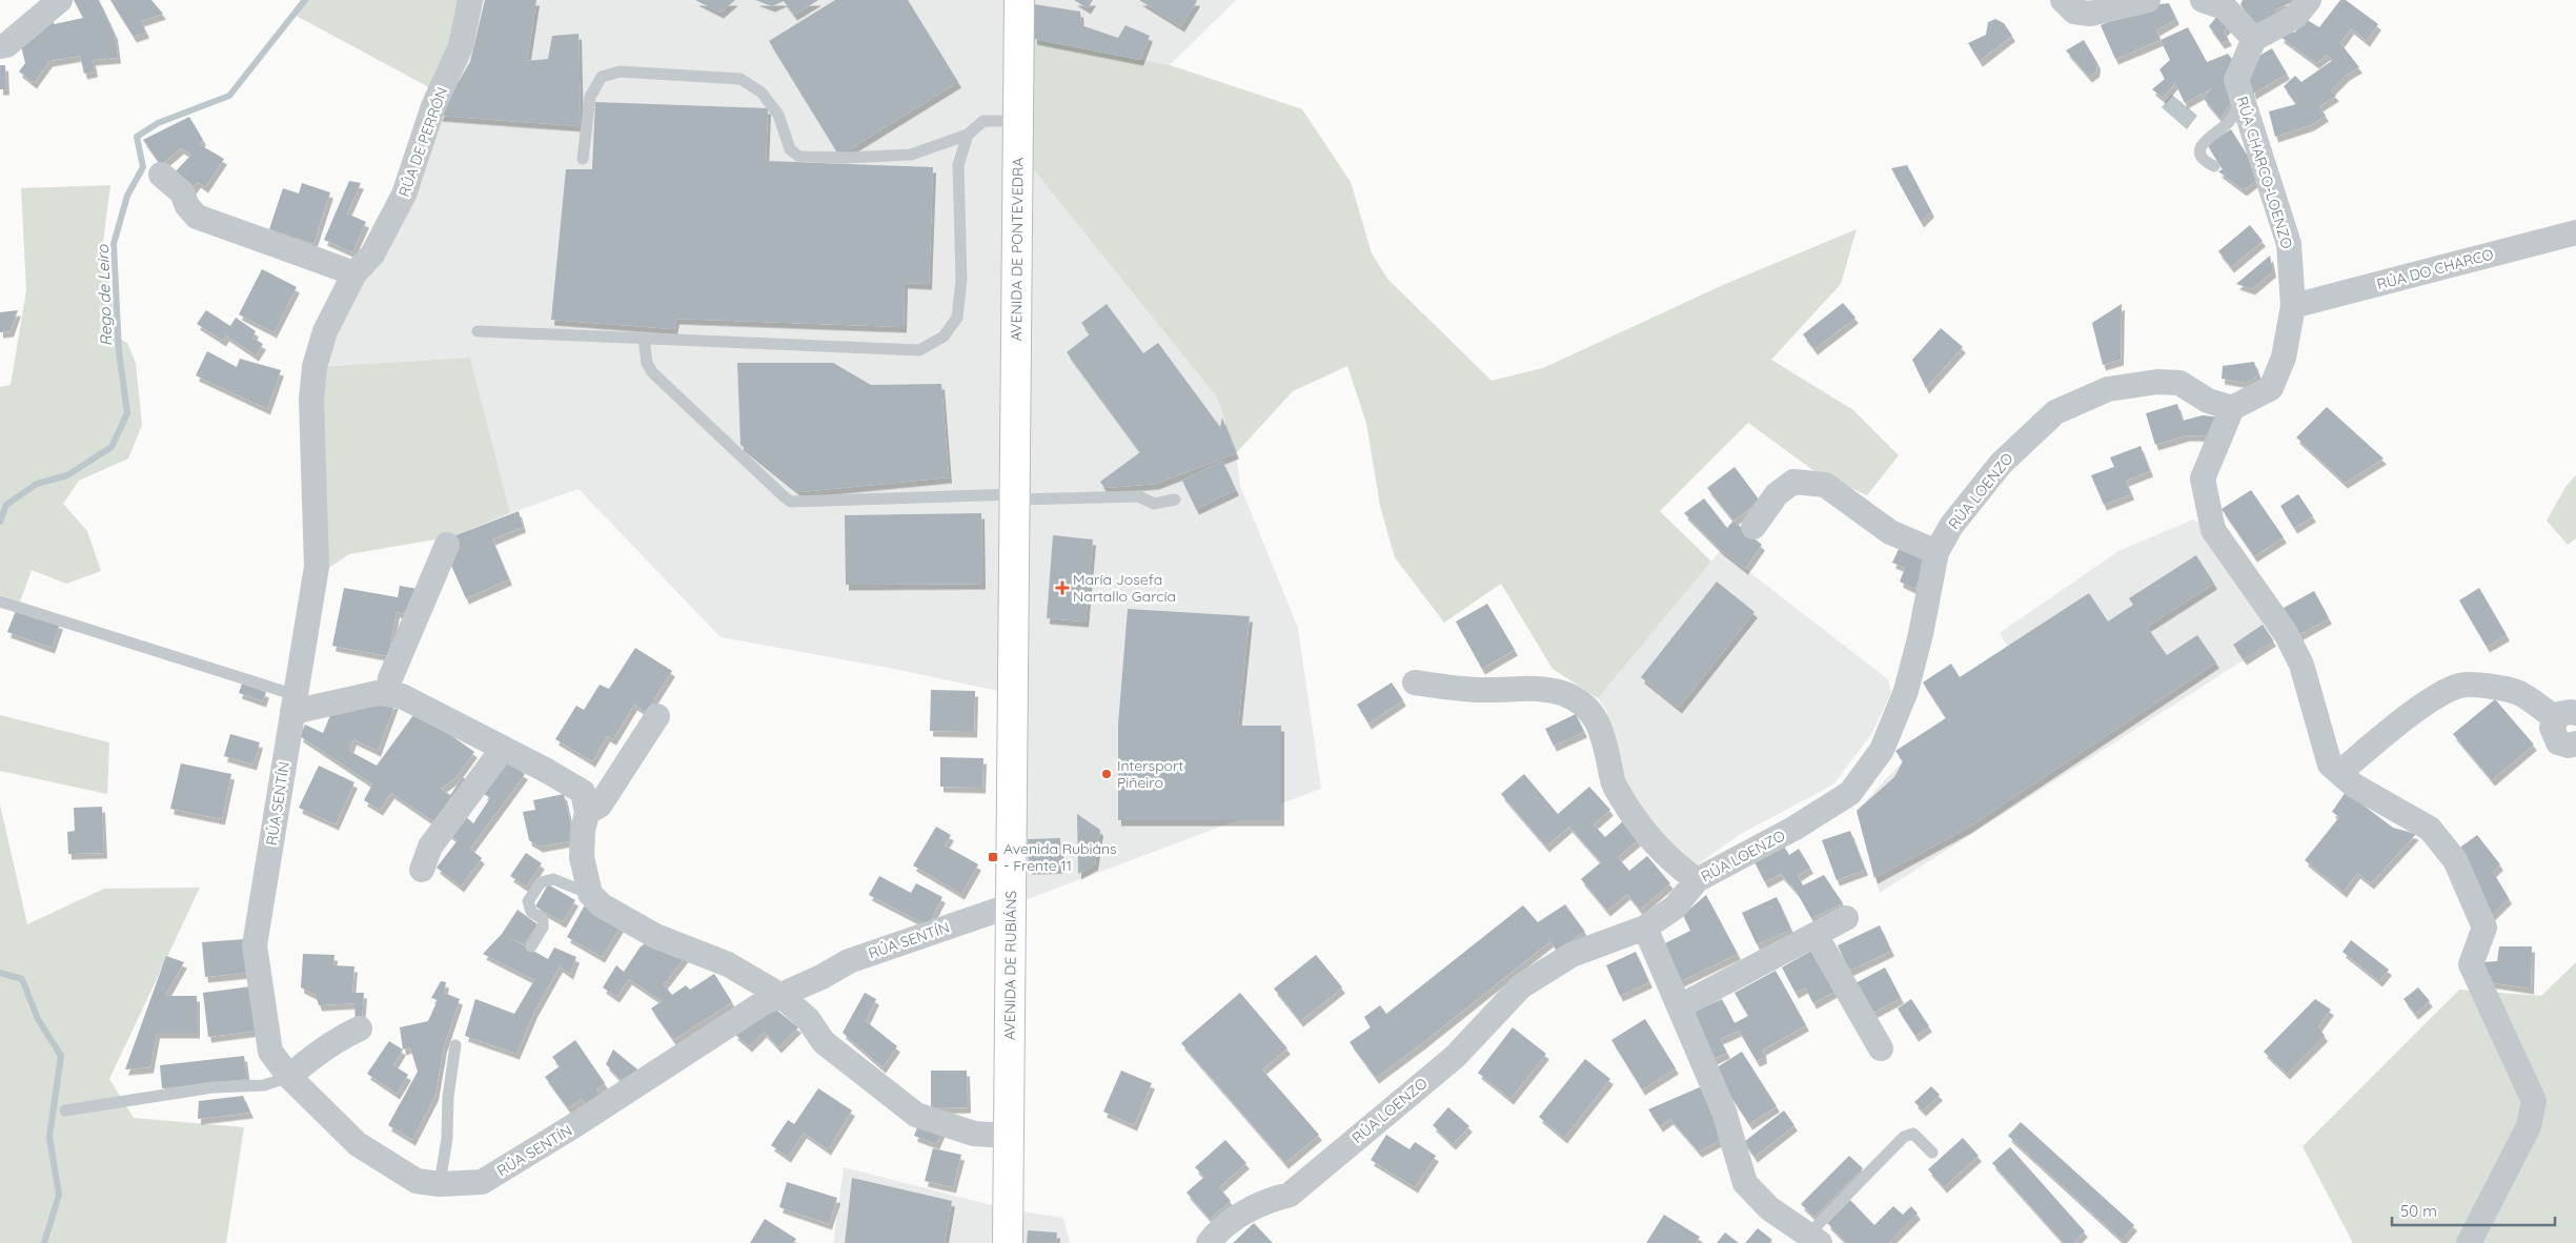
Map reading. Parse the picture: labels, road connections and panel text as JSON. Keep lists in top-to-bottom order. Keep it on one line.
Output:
{"streets":{"main road":["AVENIDA DE PONTEVEDRA","AVENIDA DE RUBIÁNS"],"street":["RÚA DE PERRÓN","RÚA CHARCO-LOENZO","RÚA DO CHARCO","RÚA LOENZO","RÚA SENTÍN"]},"crossings":[["RÚA DE PERRÓN","RÚA SENTÍN"],["RÚA CHARCO-LOENZO","RÚA DO CHARCO"],["RÚA CHARCO-LOENZO","RÚA LOENZO"],["AVENIDA DE PONTEVEDRA","AVENIDA DE RUBIÁNS"],["RÚA SENTÍN","AVENIDA DE RUBIÁNS"]],"water":["Rego de Leiro"],"places":{"health":["María Josefa Nartallo García"],"other":["Intersport Piñeiro"],"transit":["Avenida Rubiáns - Frente 11"]},"scale_bar":"50 m"}
